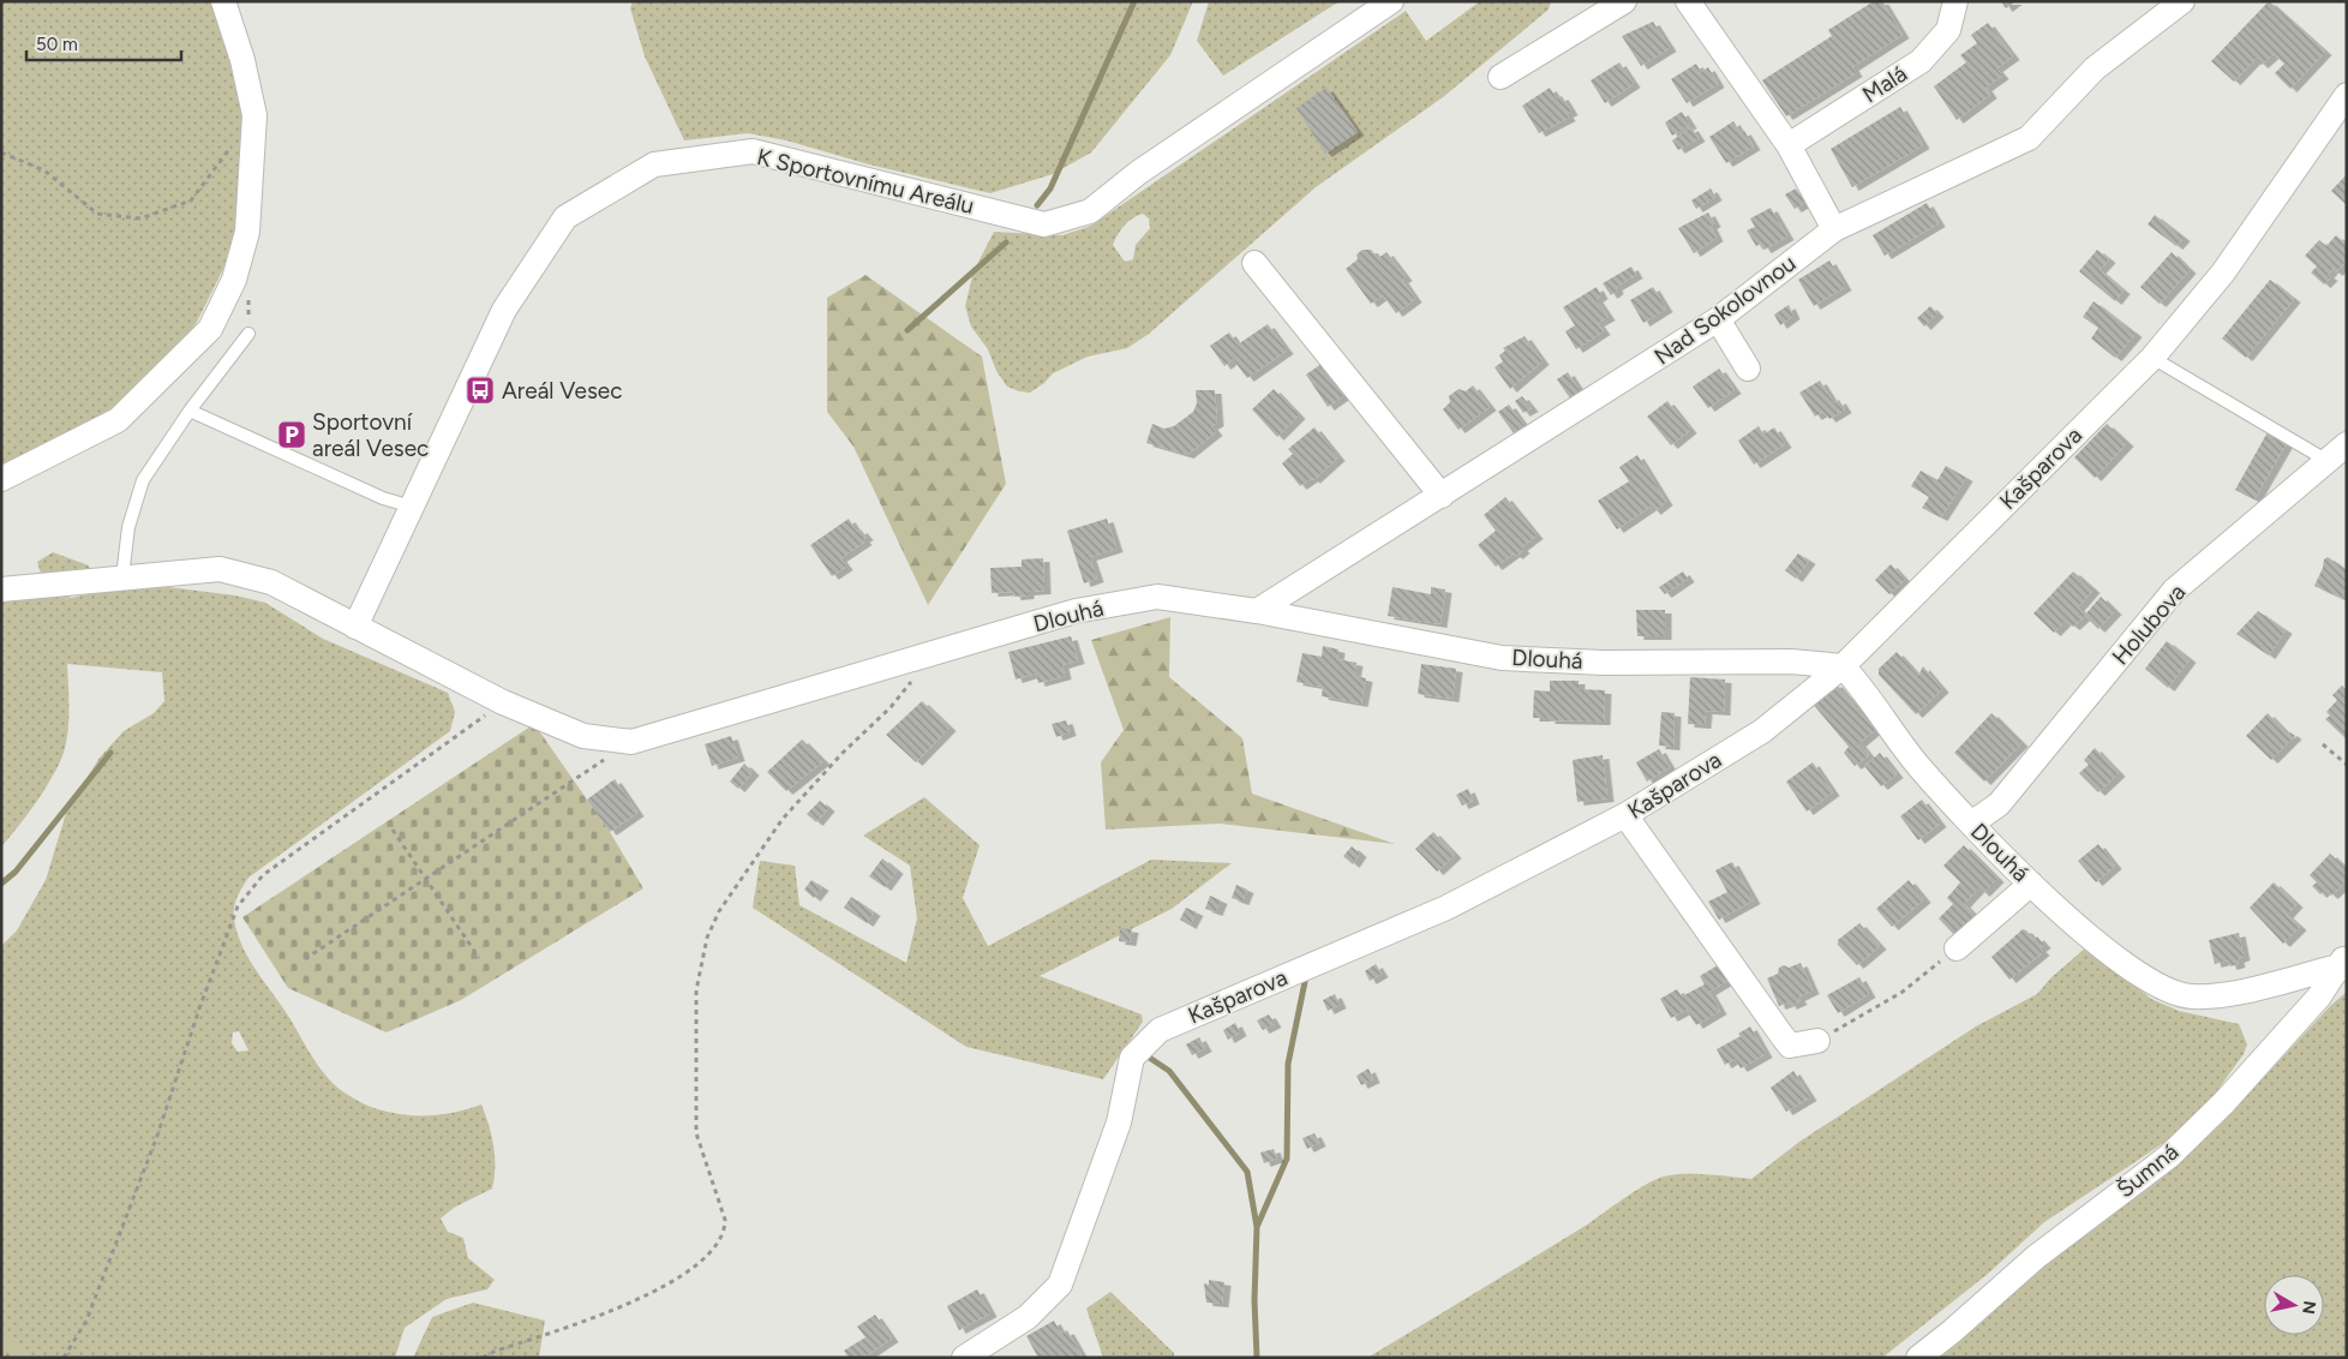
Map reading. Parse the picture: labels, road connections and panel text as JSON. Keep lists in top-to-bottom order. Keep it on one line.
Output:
{"streets":{"street":["Malá","K Sportovnímu Areálu","Nad Sokolovnou","Kašparova","Dlouhá","Holubova","Šumná"]},"crossings":[["Nad Sokolovnou","Dlouhá"],["Kašparova","Dlouhá"],["Dlouhá","Holubova"],["Dlouhá","Šumná"]],"places":{"bus stop":["Areál Vesec"],"parking":["Sportovní areál Vesec"]},"scale_bar":"50 m","north":"right"}
